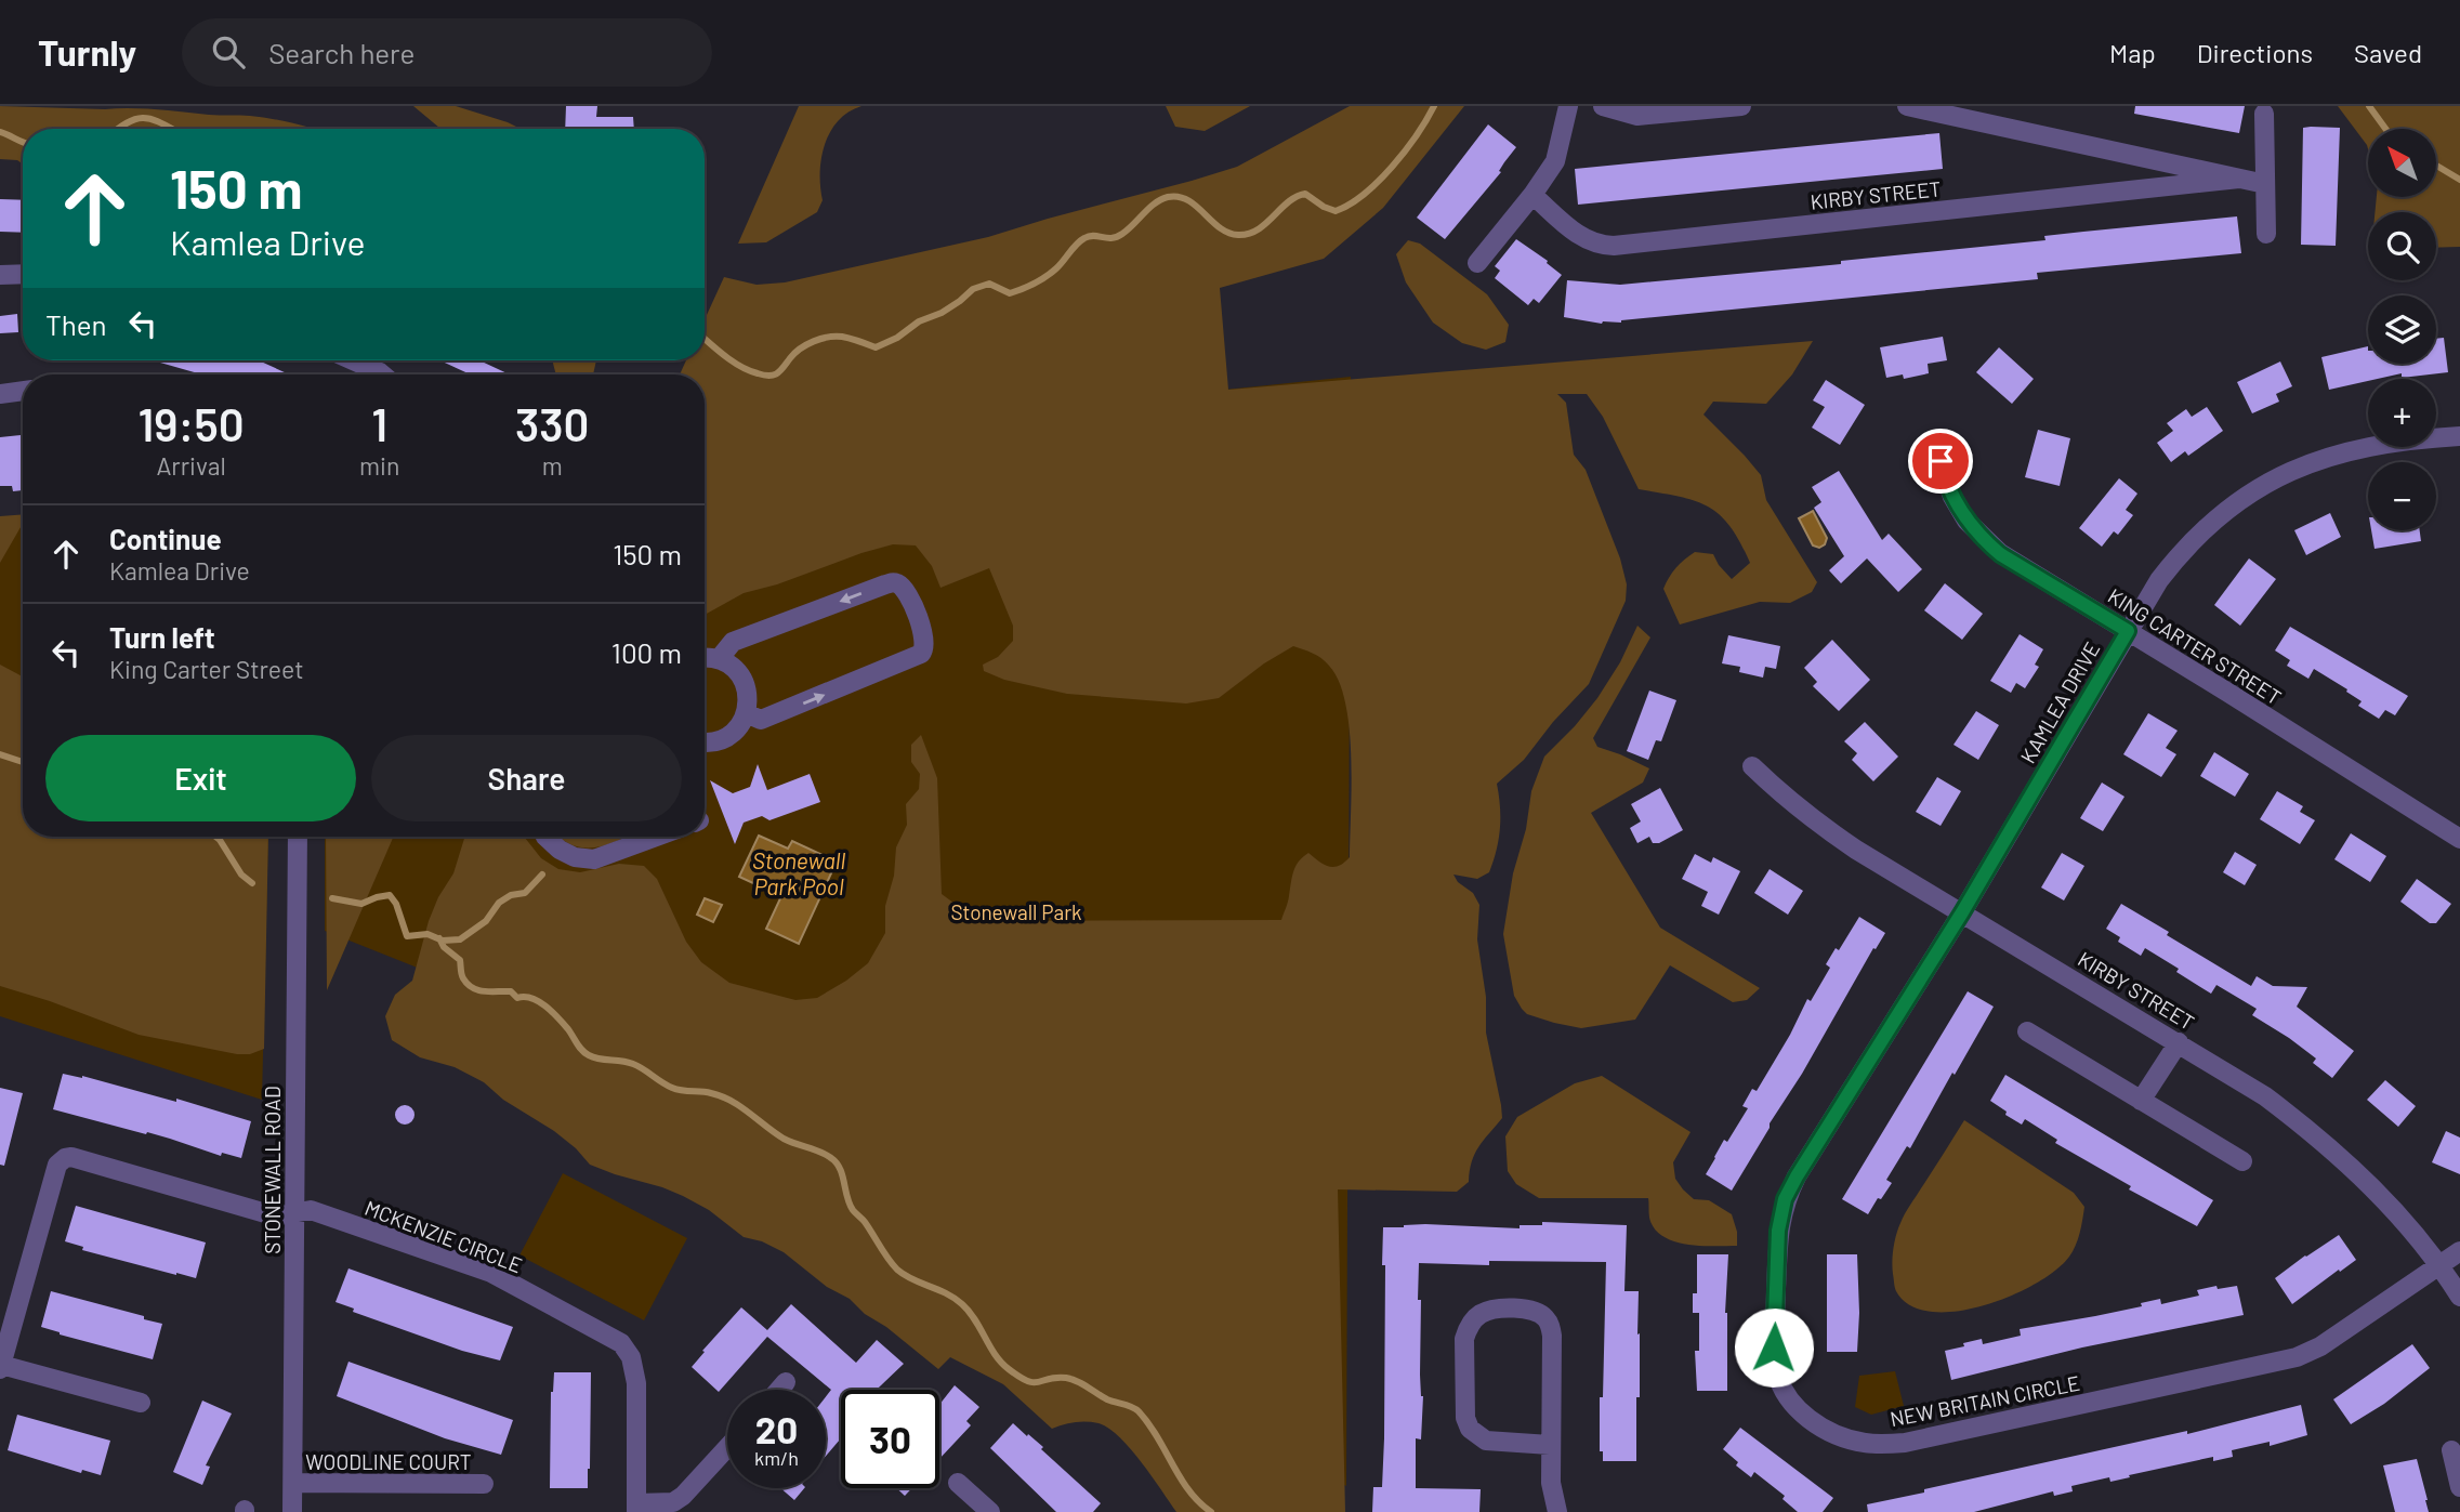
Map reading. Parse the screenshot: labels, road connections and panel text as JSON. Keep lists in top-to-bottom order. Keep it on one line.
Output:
{"streets":{"street":["KIRBY STREET","KING CARTER STREET","KAMLEA DRIVE","STONEWALL ROAD","MCKENZIE CIRCLE","NEW BRITAIN CIRCLE","WOODLINE COURT"]},"crossings":[["KIRBY STREET","KAMLEA DRIVE"],["KIRBY STREET","NEW BRITAIN CIRCLE"],["KING CARTER STREET","KAMLEA DRIVE"],["KAMLEA DRIVE","NEW BRITAIN CIRCLE"],["STONEWALL ROAD","MCKENZIE CIRCLE"],["STONEWALL ROAD","WOODLINE COURT"]],"water":["Stonewall Park Pool"],"parks":["Stonewall Park"],"north":"top left","page":{"header":"Turnly","search":"Search here","nav":["Map","Directions","Saved"],"map_buttons":["+","−"],"turn":["150 m","Kamlea Drive"],"then":"Then","eta":["19:50","Arrival","1","min","330","m"],"list":[{"name":"Continue","note":"Kamlea Drive","value":"150 m"},{"name":"Turn left","note":"King Carter Street","value":"100 m"}],"buttons":["Exit","Share"],"speed":"20 km/h","limit":"30"}}
